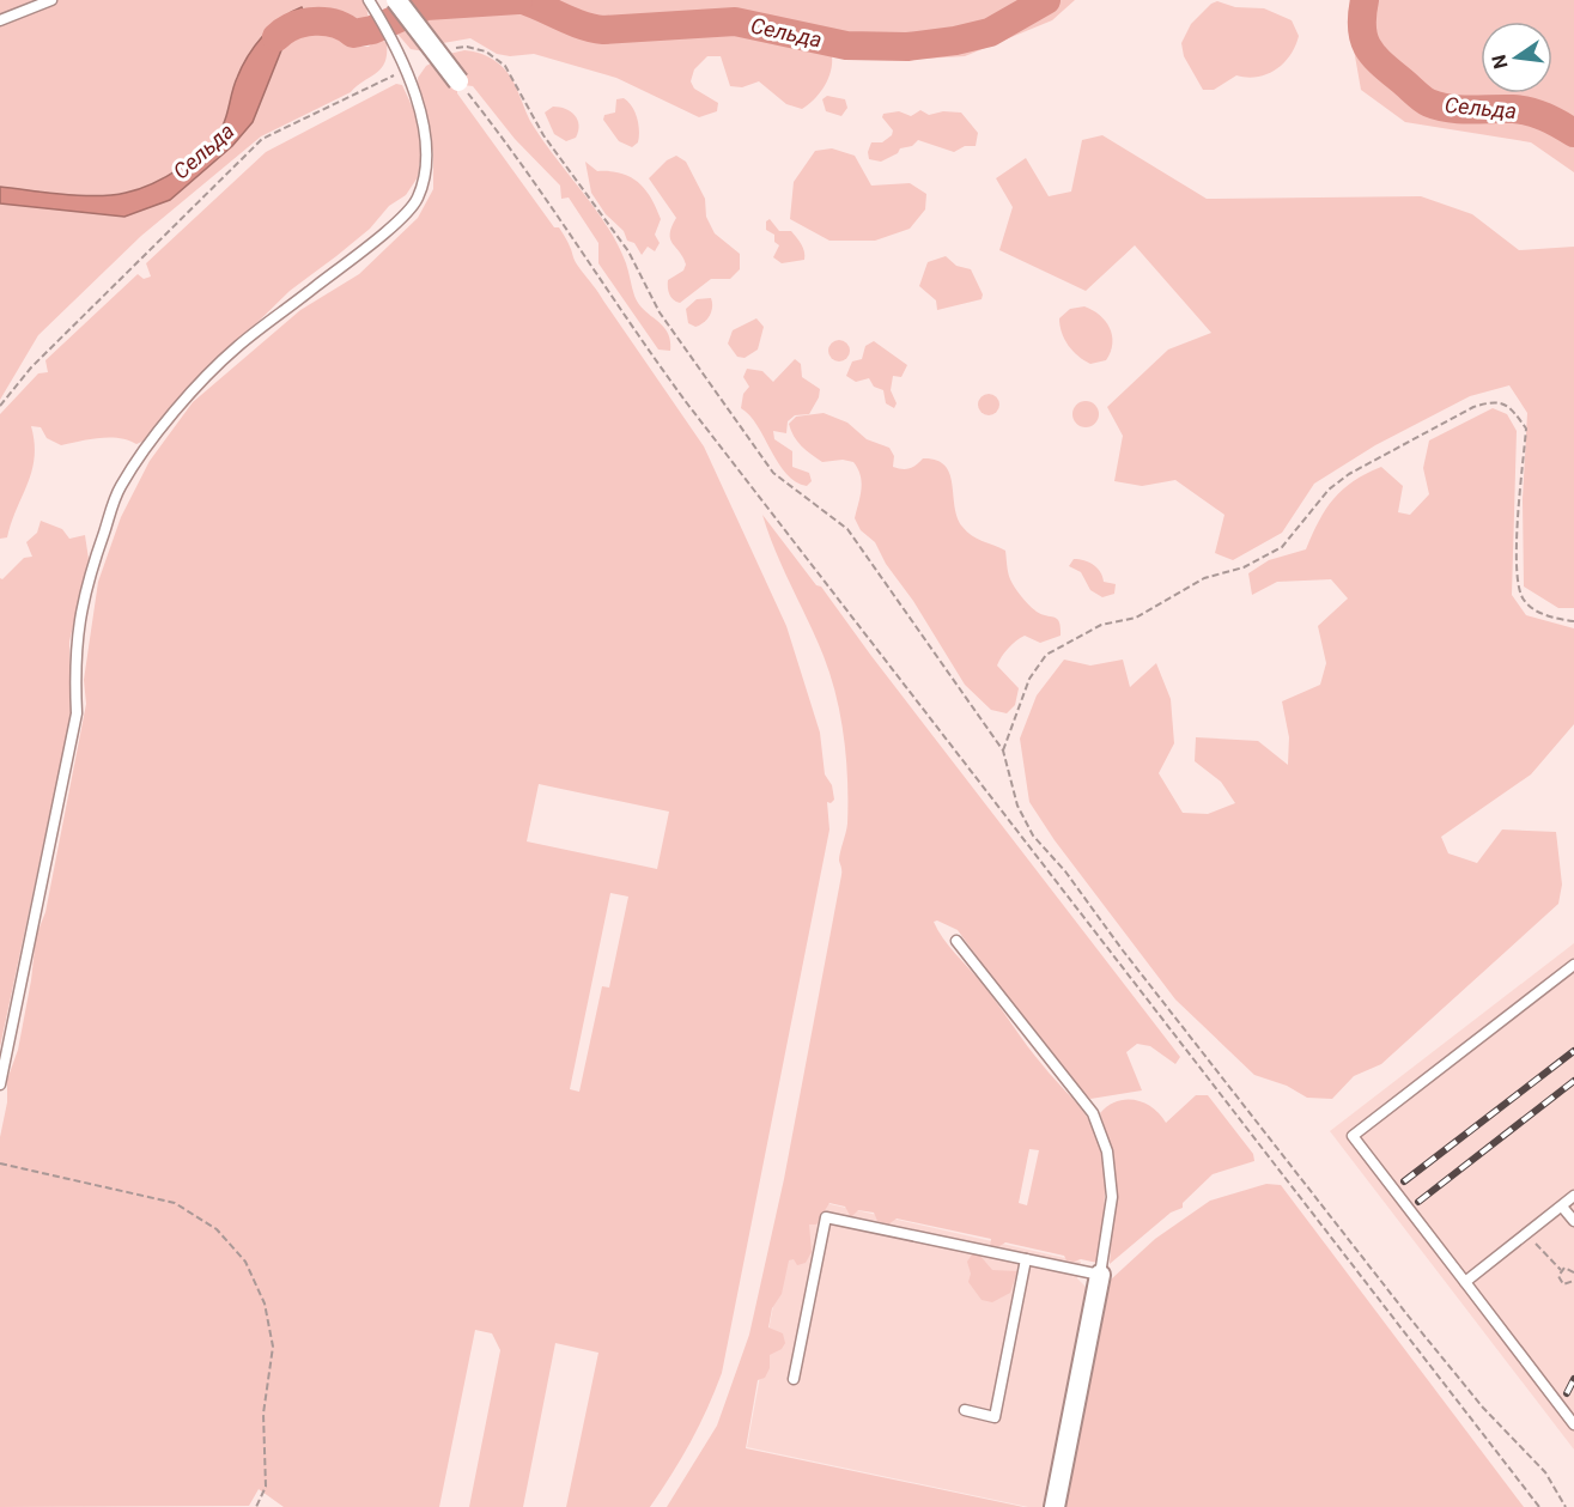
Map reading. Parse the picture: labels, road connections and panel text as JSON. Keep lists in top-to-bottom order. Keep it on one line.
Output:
{"water":["Сельда"],"north":"left"}
